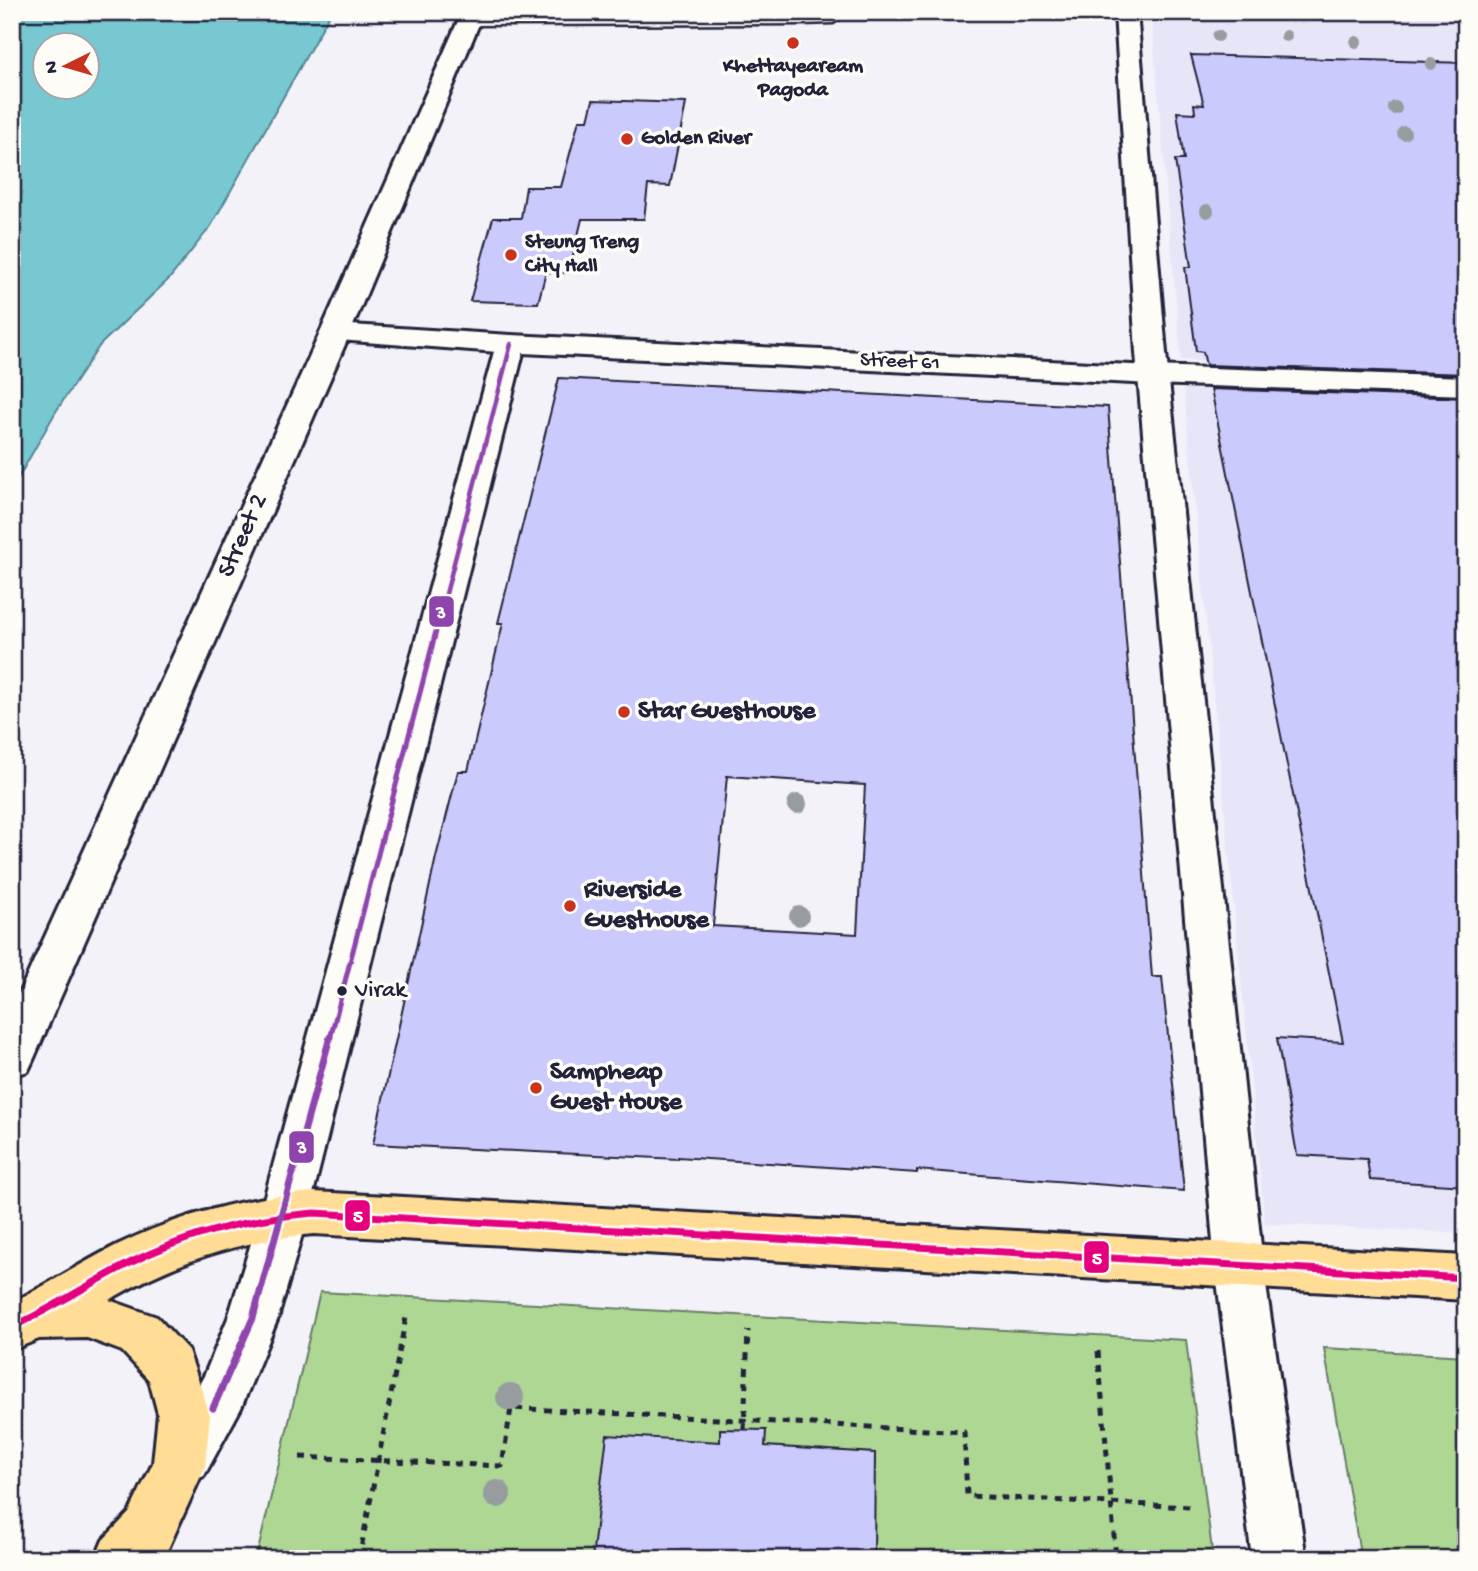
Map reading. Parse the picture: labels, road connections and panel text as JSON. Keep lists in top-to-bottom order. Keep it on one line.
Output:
{"streets":{"street":["Street 61","Street 2"]},"crossings":[["Street 61","Street 2"]],"places":["Khettayeaream Pagoda","Golden River","Steung Treng City Hall","Star Guesthouse","Riverside Guesthouse","Virak","Sampheap Guest House"],"lines":["transit line 3","transit line 5"],"north":"left"}
